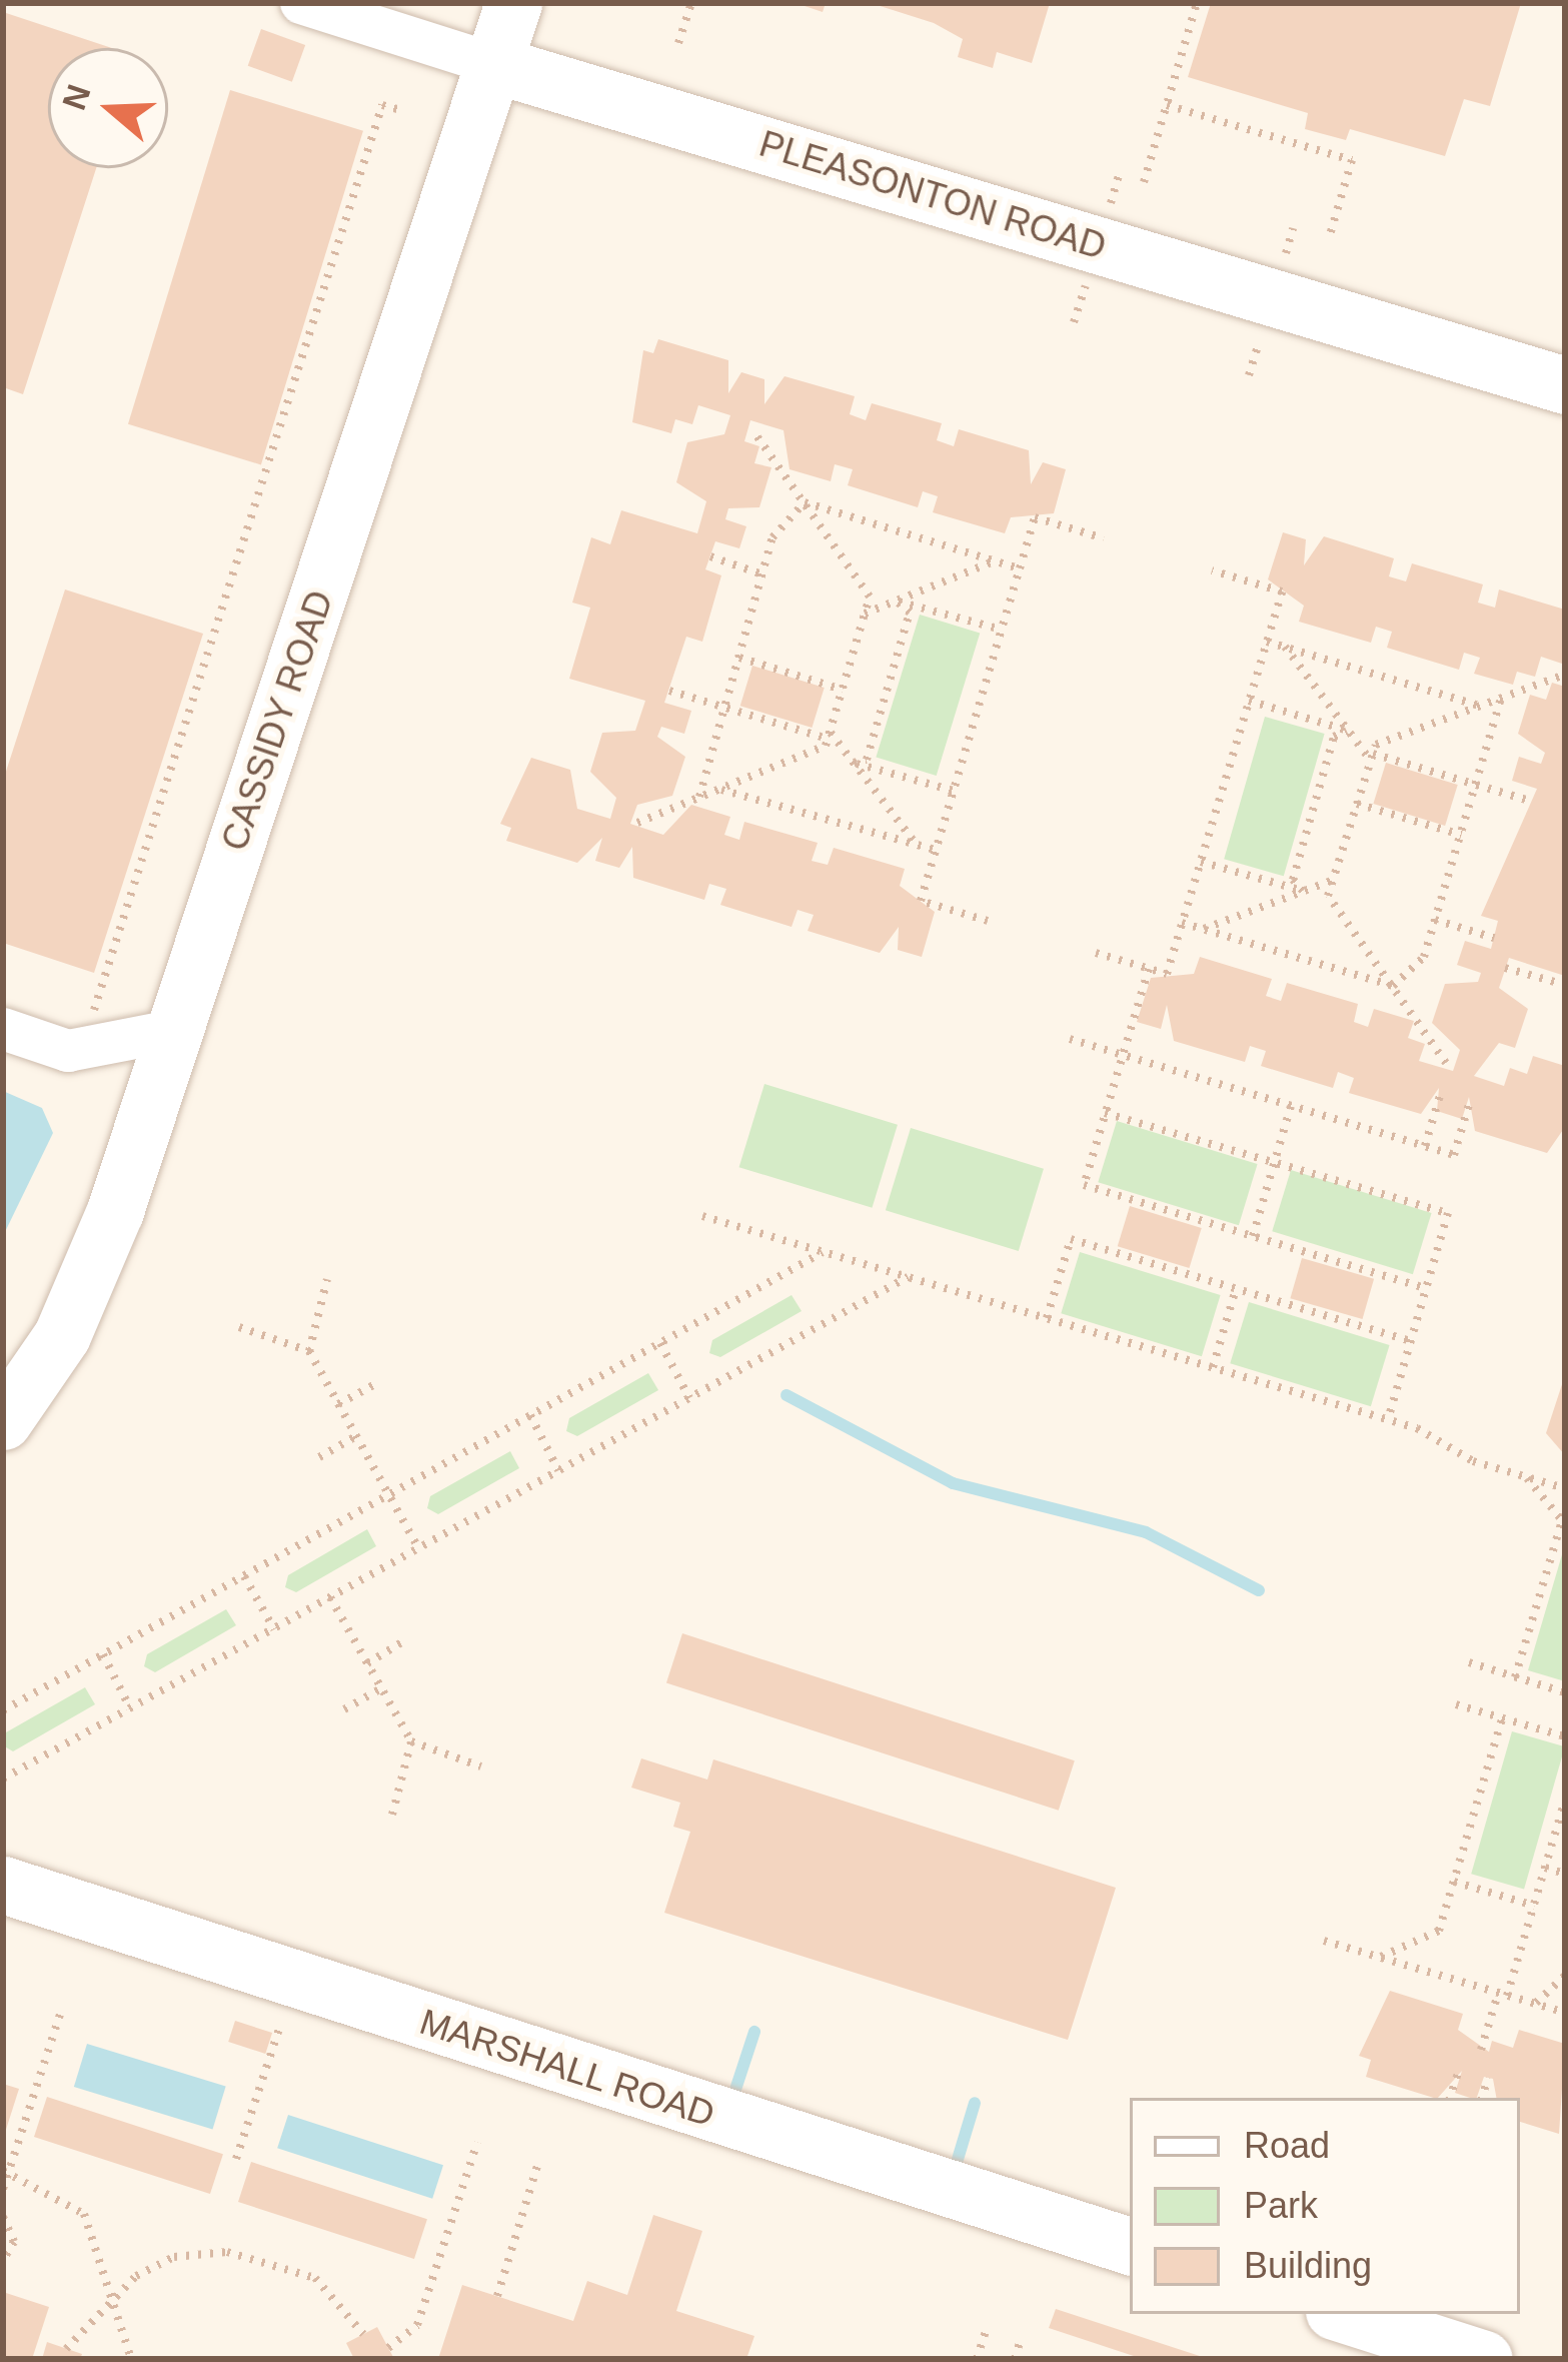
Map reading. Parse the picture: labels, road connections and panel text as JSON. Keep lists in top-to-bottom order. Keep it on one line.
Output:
{"streets":{"street":["PLEASONTON ROAD","CASSIDY ROAD","MARSHALL ROAD"]},"crossings":[["PLEASONTON ROAD","CASSIDY ROAD"]],"legend":["Road","Park","Building"],"north":"left"}
